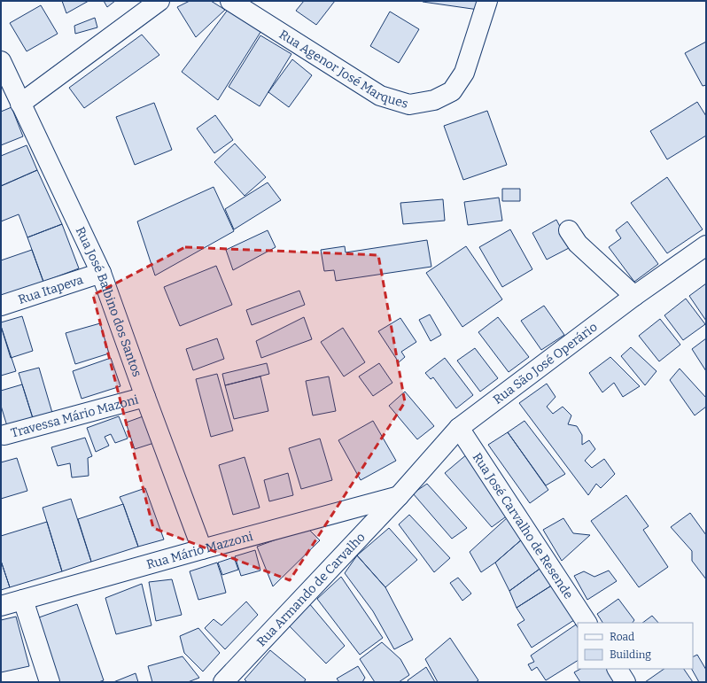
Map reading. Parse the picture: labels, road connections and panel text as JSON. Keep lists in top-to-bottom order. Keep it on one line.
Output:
{"streets":{"street":["Rua Agenor José Marques","Rua Itapeva","Rua José Balbino dos Santos","Rua São José Operário","Travessa Mário Mazoni","Rua José Carvalho de Resende","Rua Mário Mazzoni","Rua Armando de Carvalho"]},"crossings":[["Rua Itapeva","Rua José Balbino dos Santos"],["Rua José Balbino dos Santos","Travessa Mário Mazoni"],["Rua José Balbino dos Santos","Rua Mário Mazzoni"],["Rua São José Operário","Rua José Carvalho de Resende"],["Rua São José Operário","Rua Mário Mazzoni"],["Rua São José Operário","Rua Armando de Carvalho"],["Rua Mário Mazzoni","Rua Armando de Carvalho"]],"legend":["Road","Building"]}
